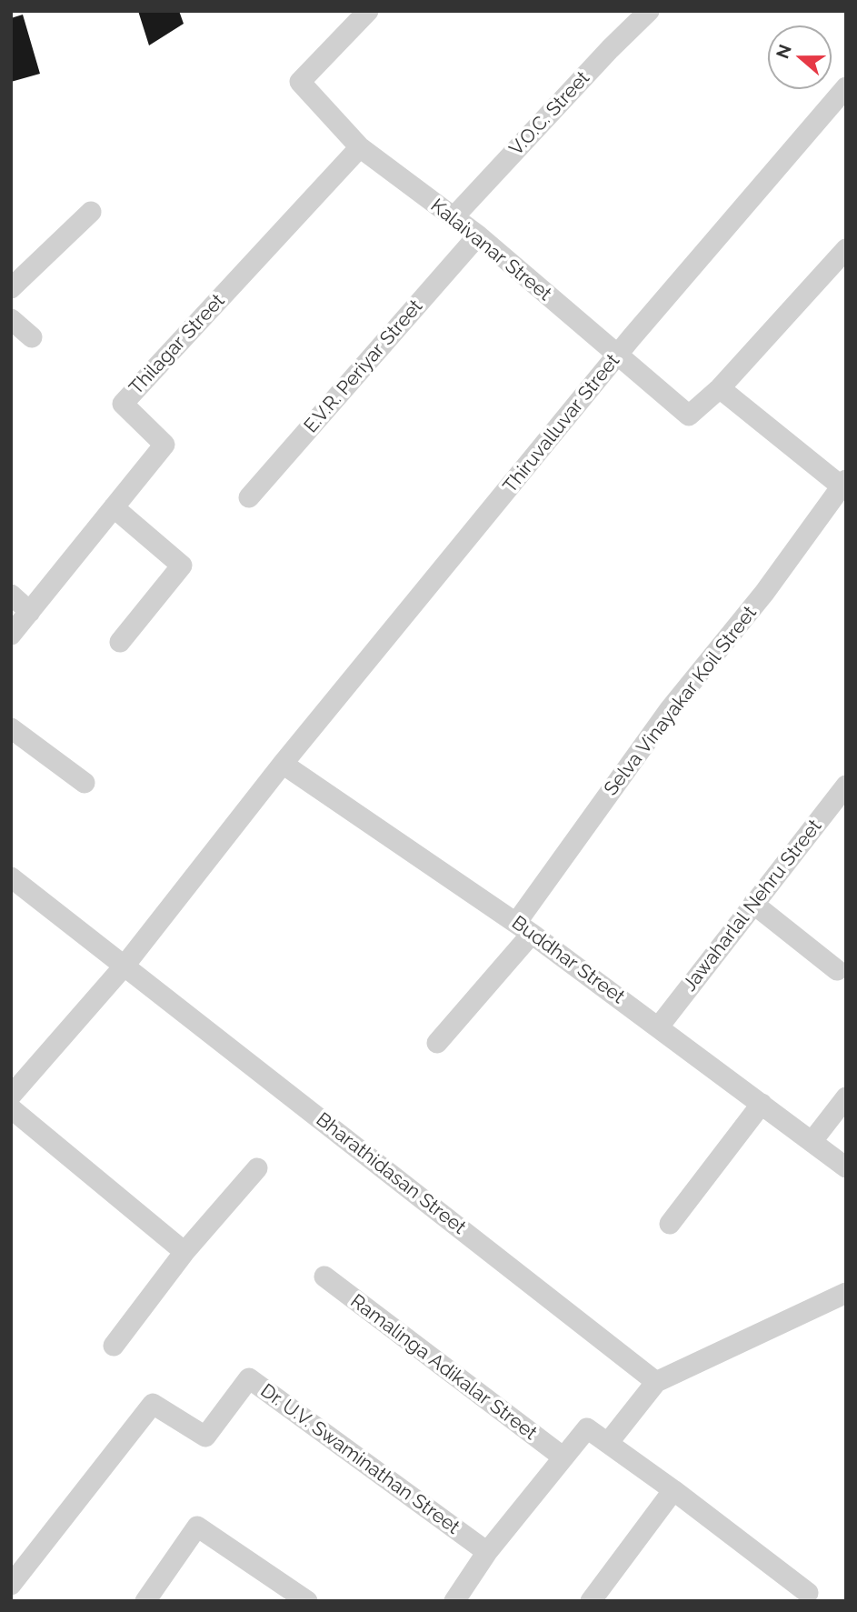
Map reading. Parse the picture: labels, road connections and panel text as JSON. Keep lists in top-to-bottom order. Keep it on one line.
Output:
{"streets":{"street":["V.O.C. Street","Kalaivanar Street","Thilagar Street","E.V.R. Periyar Street","Thiruvalluvar Street","Selva Vinayakar Koil Street","Jawaharlal Nehru Street","Buddhar Street","Bharathidasan Street","Ramalinga Adikalar Street","Dr. U.V. Swaminathan Street"]},"crossings":[["V.O.C. Street","Kalaivanar Street"],["Kalaivanar Street","Thilagar Street"],["Kalaivanar Street","E.V.R. Periyar Street"],["Kalaivanar Street","Thiruvalluvar Street"],["Thiruvalluvar Street","Buddhar Street"],["Thiruvalluvar Street","Bharathidasan Street"],["Selva Vinayakar Koil Street","Buddhar Street"],["Jawaharlal Nehru Street","Buddhar Street"]],"north":"left"}
